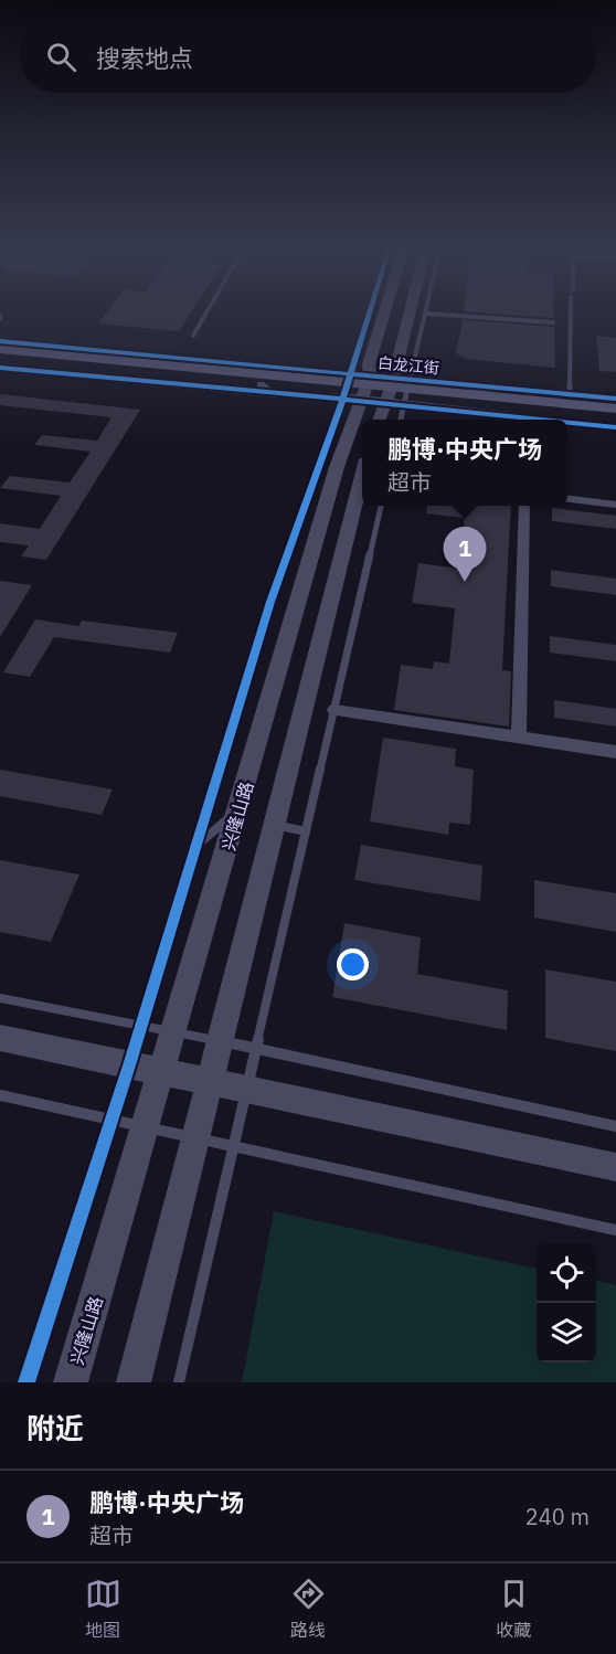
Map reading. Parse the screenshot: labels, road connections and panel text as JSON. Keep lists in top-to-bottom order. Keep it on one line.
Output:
{"streets":{"main road":["白龙江街"],"street":["兴隆山路"]},"crossings":[["白龙江街","兴隆山路"]],"page":{"search":"搜索地点","popup":["鹏博·中央广场","超市"],"pins":"1","heading":"附近","list":[{"mark":"1","name":"鹏博·中央广场","note":"超市","value":"240 m"}],"nav":["地图","路线","收藏"]}}
